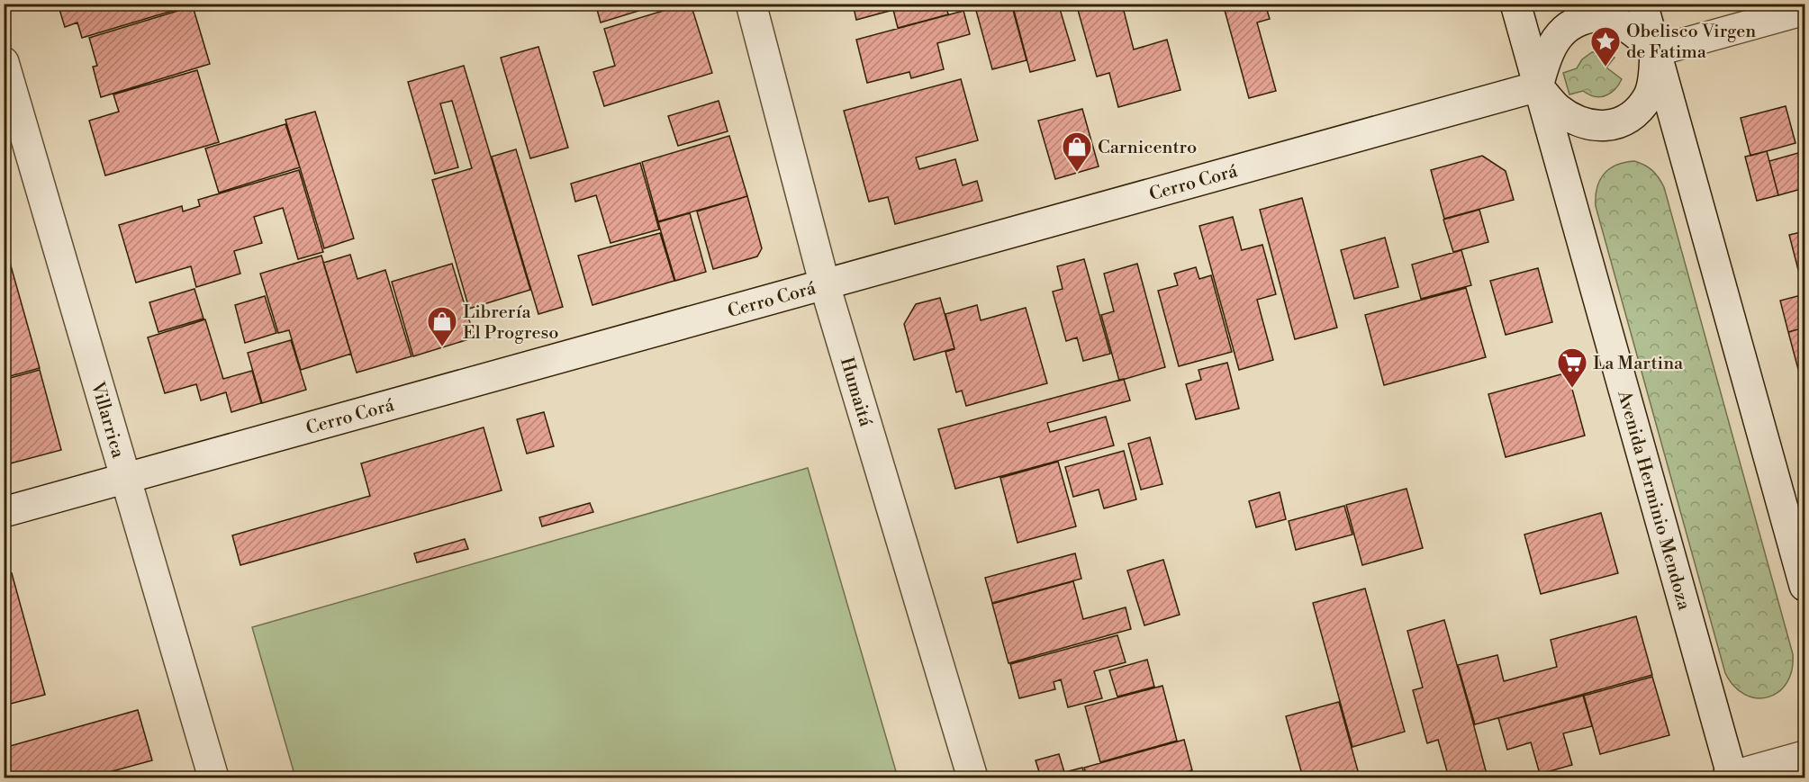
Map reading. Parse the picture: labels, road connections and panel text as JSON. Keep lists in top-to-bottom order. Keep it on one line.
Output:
{"streets":{"street":["Cerro Corá","Humaitá","Villarrica","Avenida Herminio Mendoza"]},"crossings":[["Cerro Corá","Humaitá"],["Cerro Corá","Villarrica"],["Cerro Corá","Avenida Herminio Mendoza"]],"places":{"place":["Obelisco Virgen de Fatima"],"shop":["Carnicentro","Librería El Progreso"],"supermarket":["La Martina"]}}
